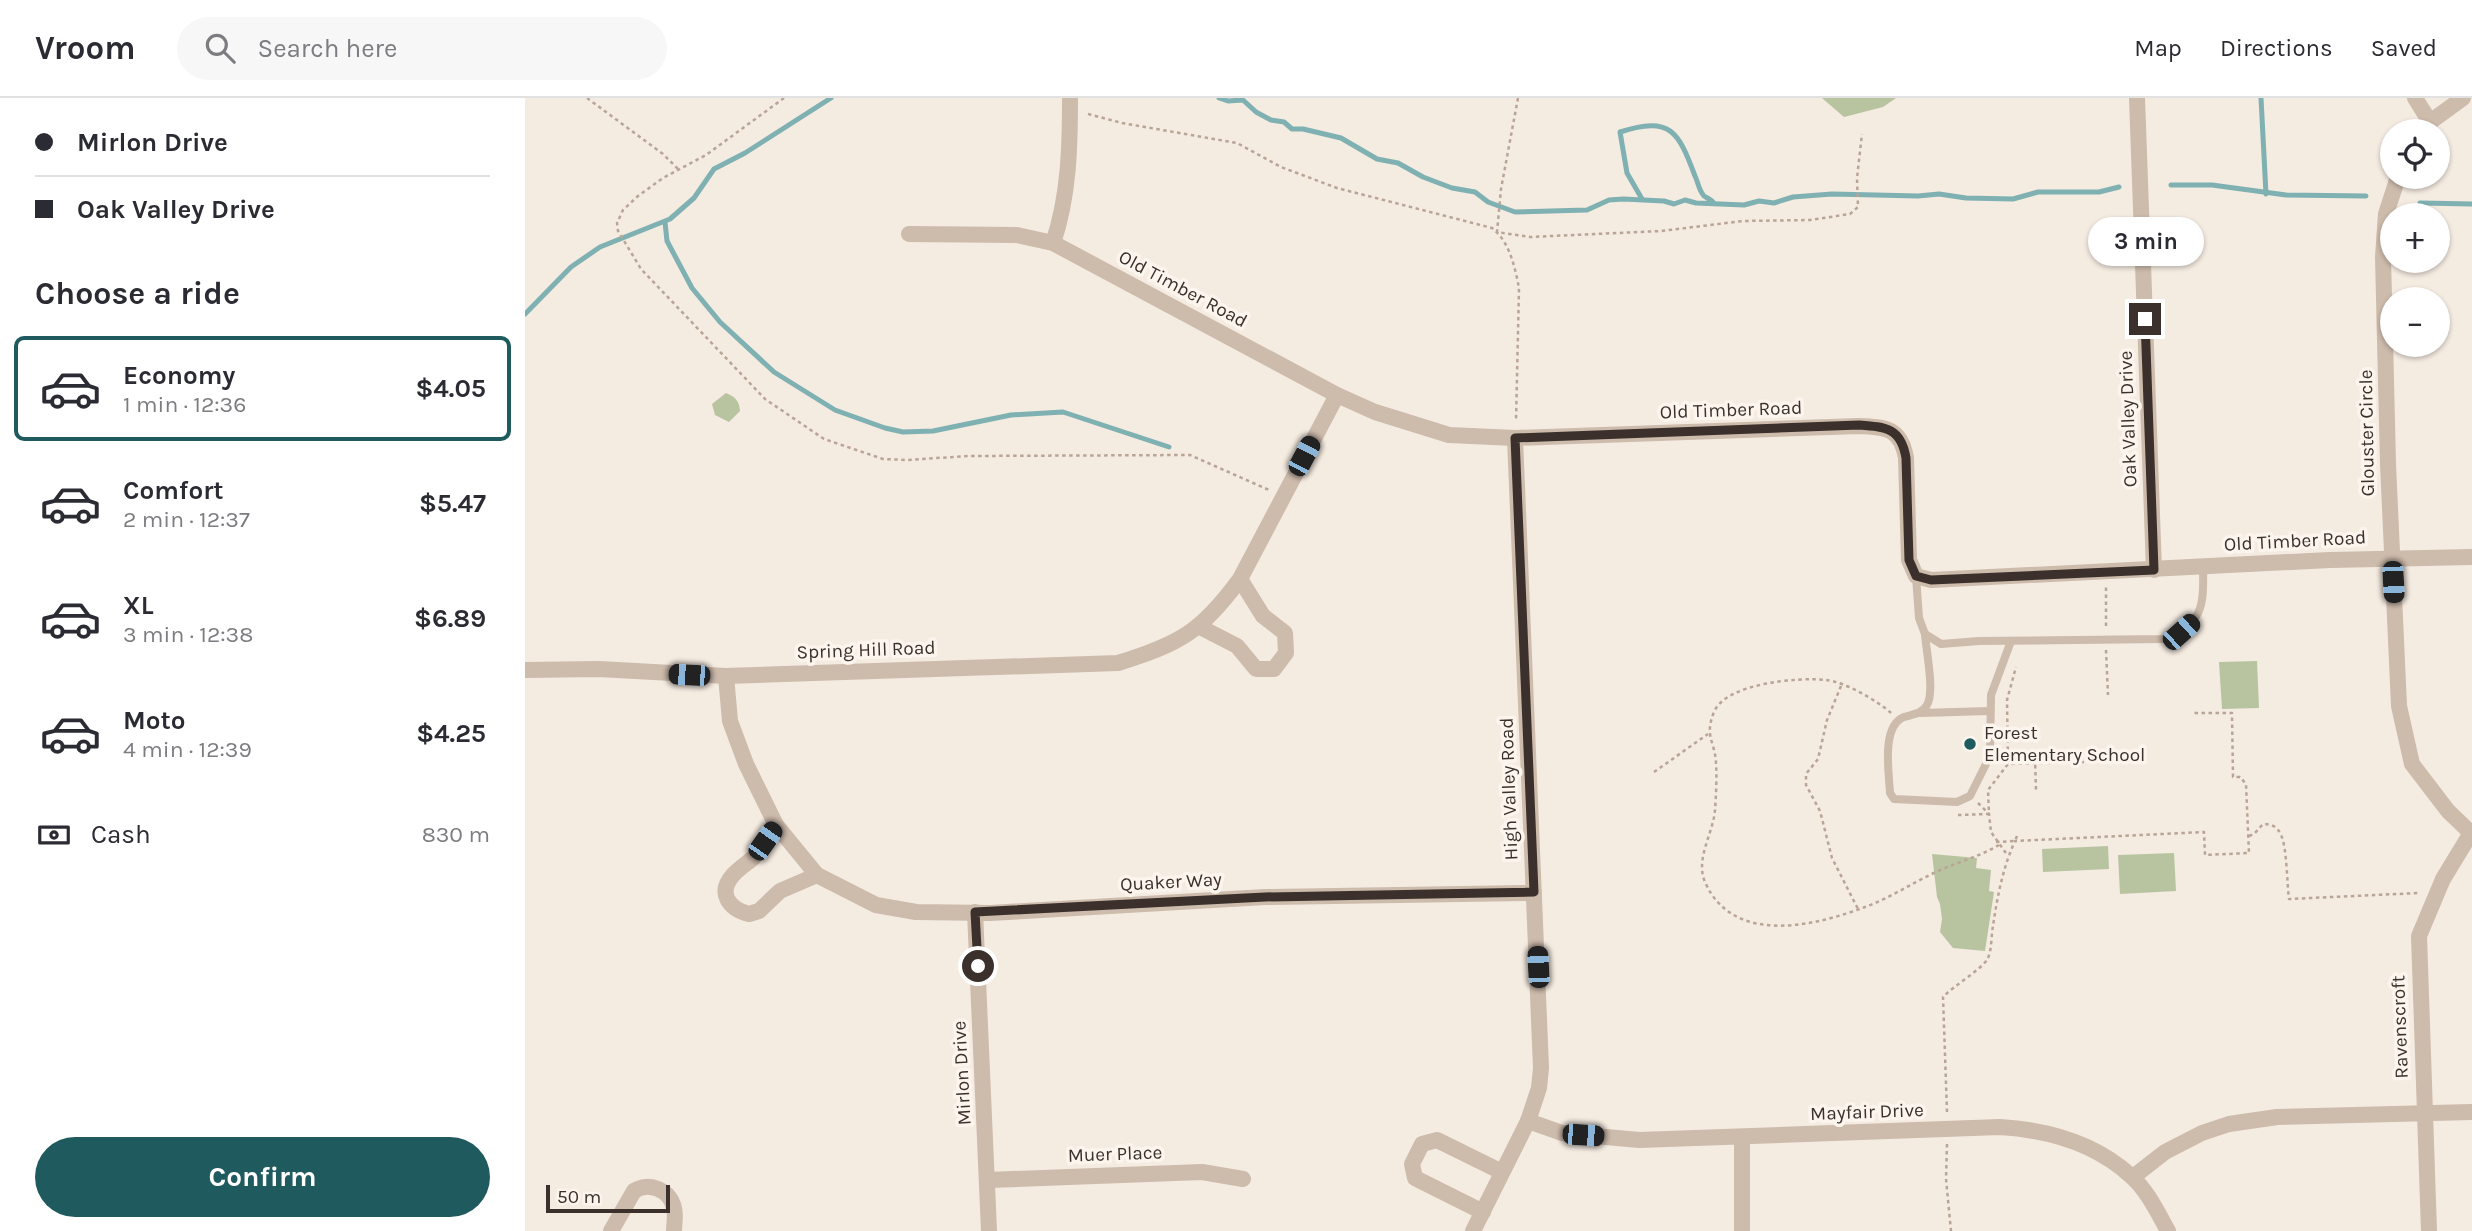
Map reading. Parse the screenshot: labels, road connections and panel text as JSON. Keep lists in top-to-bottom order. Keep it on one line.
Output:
{"streets":{"street":["Old Timber Road","Oak Valley Drive","Glouster Circle","Spring Hill Road","High Valley Road","Quaker Way","Ravenscroft","Mirlon Drive","Mayfair Drive","Muer Place"]},"crossings":[["Old Timber Road","Oak Valley Drive"],["Old Timber Road","Glouster Circle"],["Old Timber Road","Spring Hill Road"],["Old Timber Road","High Valley Road"],["Glouster Circle","Ravenscroft"],["Spring Hill Road","Quaker Way"],["High Valley Road","Quaker Way"],["High Valley Road","Mayfair Drive"],["Quaker Way","Mirlon Drive"],["Mirlon Drive","Muer Place"]],"places":["Forest Elementary School"],"scale_bar":"50 m","page":{"header":"Vroom","search":"Search here","nav":["Map","Directions","Saved"],"banner":["Mirlon Drive","Oak Valley Drive"],"map_buttons":["+","−"],"bubble":"3 min","heading":"Choose a ride","list":[{"name":"Economy","note":"1 min · 12:36","value":"$4.05"},{"name":"Comfort","note":"2 min · 12:37","value":"$5.47"},{"name":"XL","note":"3 min · 12:38","value":"$6.89"},{"name":"Moto","note":"4 min · 12:39","value":"$4.25"}],"pay":["Cash","830 m"],"buttons":"Confirm","scale":"50 m"}}
